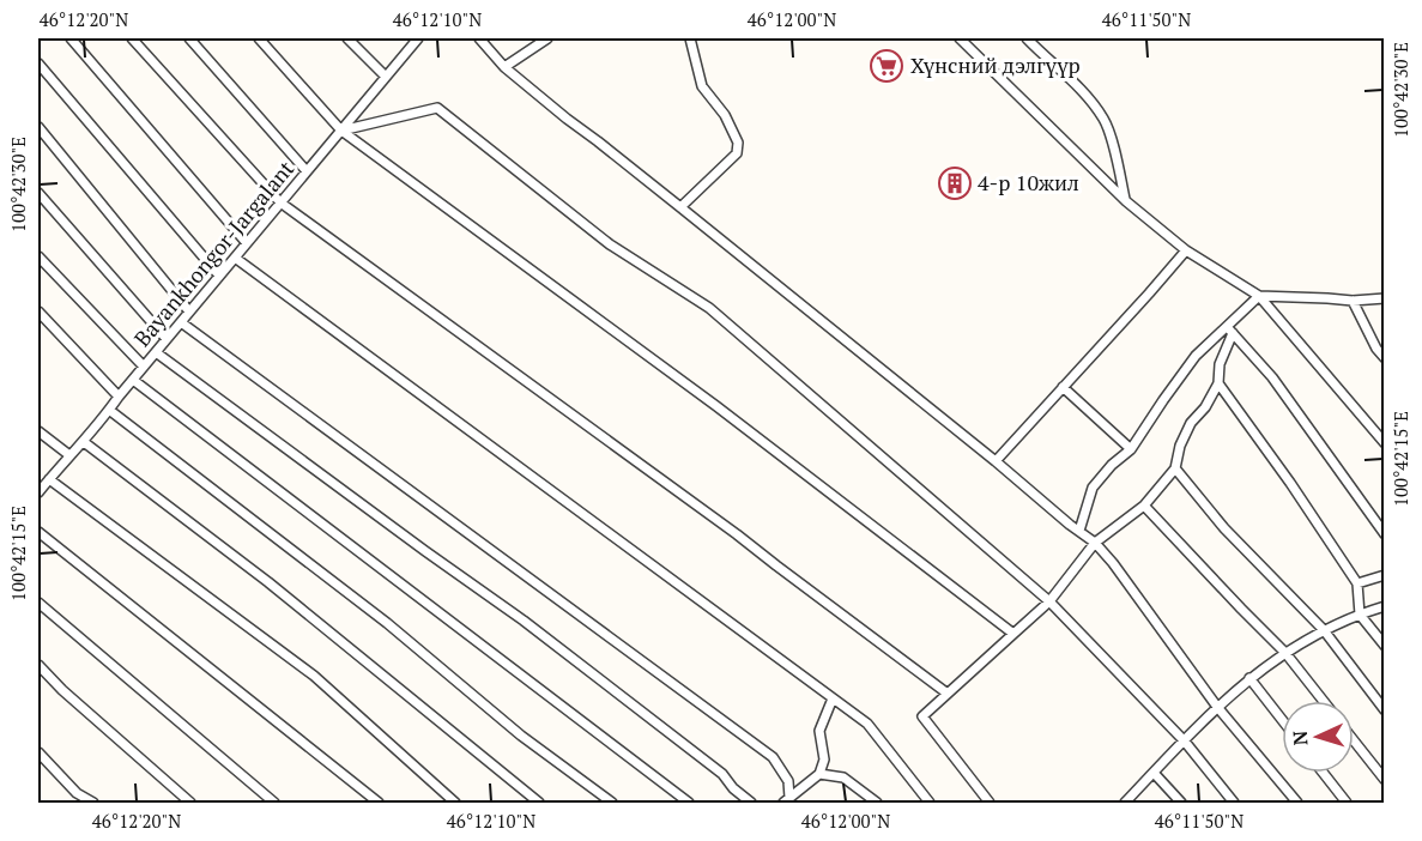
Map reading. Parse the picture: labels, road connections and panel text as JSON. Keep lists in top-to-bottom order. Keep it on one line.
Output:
{"streets":{"street":["Bayankhongor-Jargalant"]},"places":{"supermarket":["Хүнсний дэлгүүр"],"building":["4-р 10жил"]},"north":"left","coordinates":["46°12'20\"N","46°12'10\"N","46°12'00\"N","46°11'50\"N","100°42'30\"E","100°42'15\"E"]}
